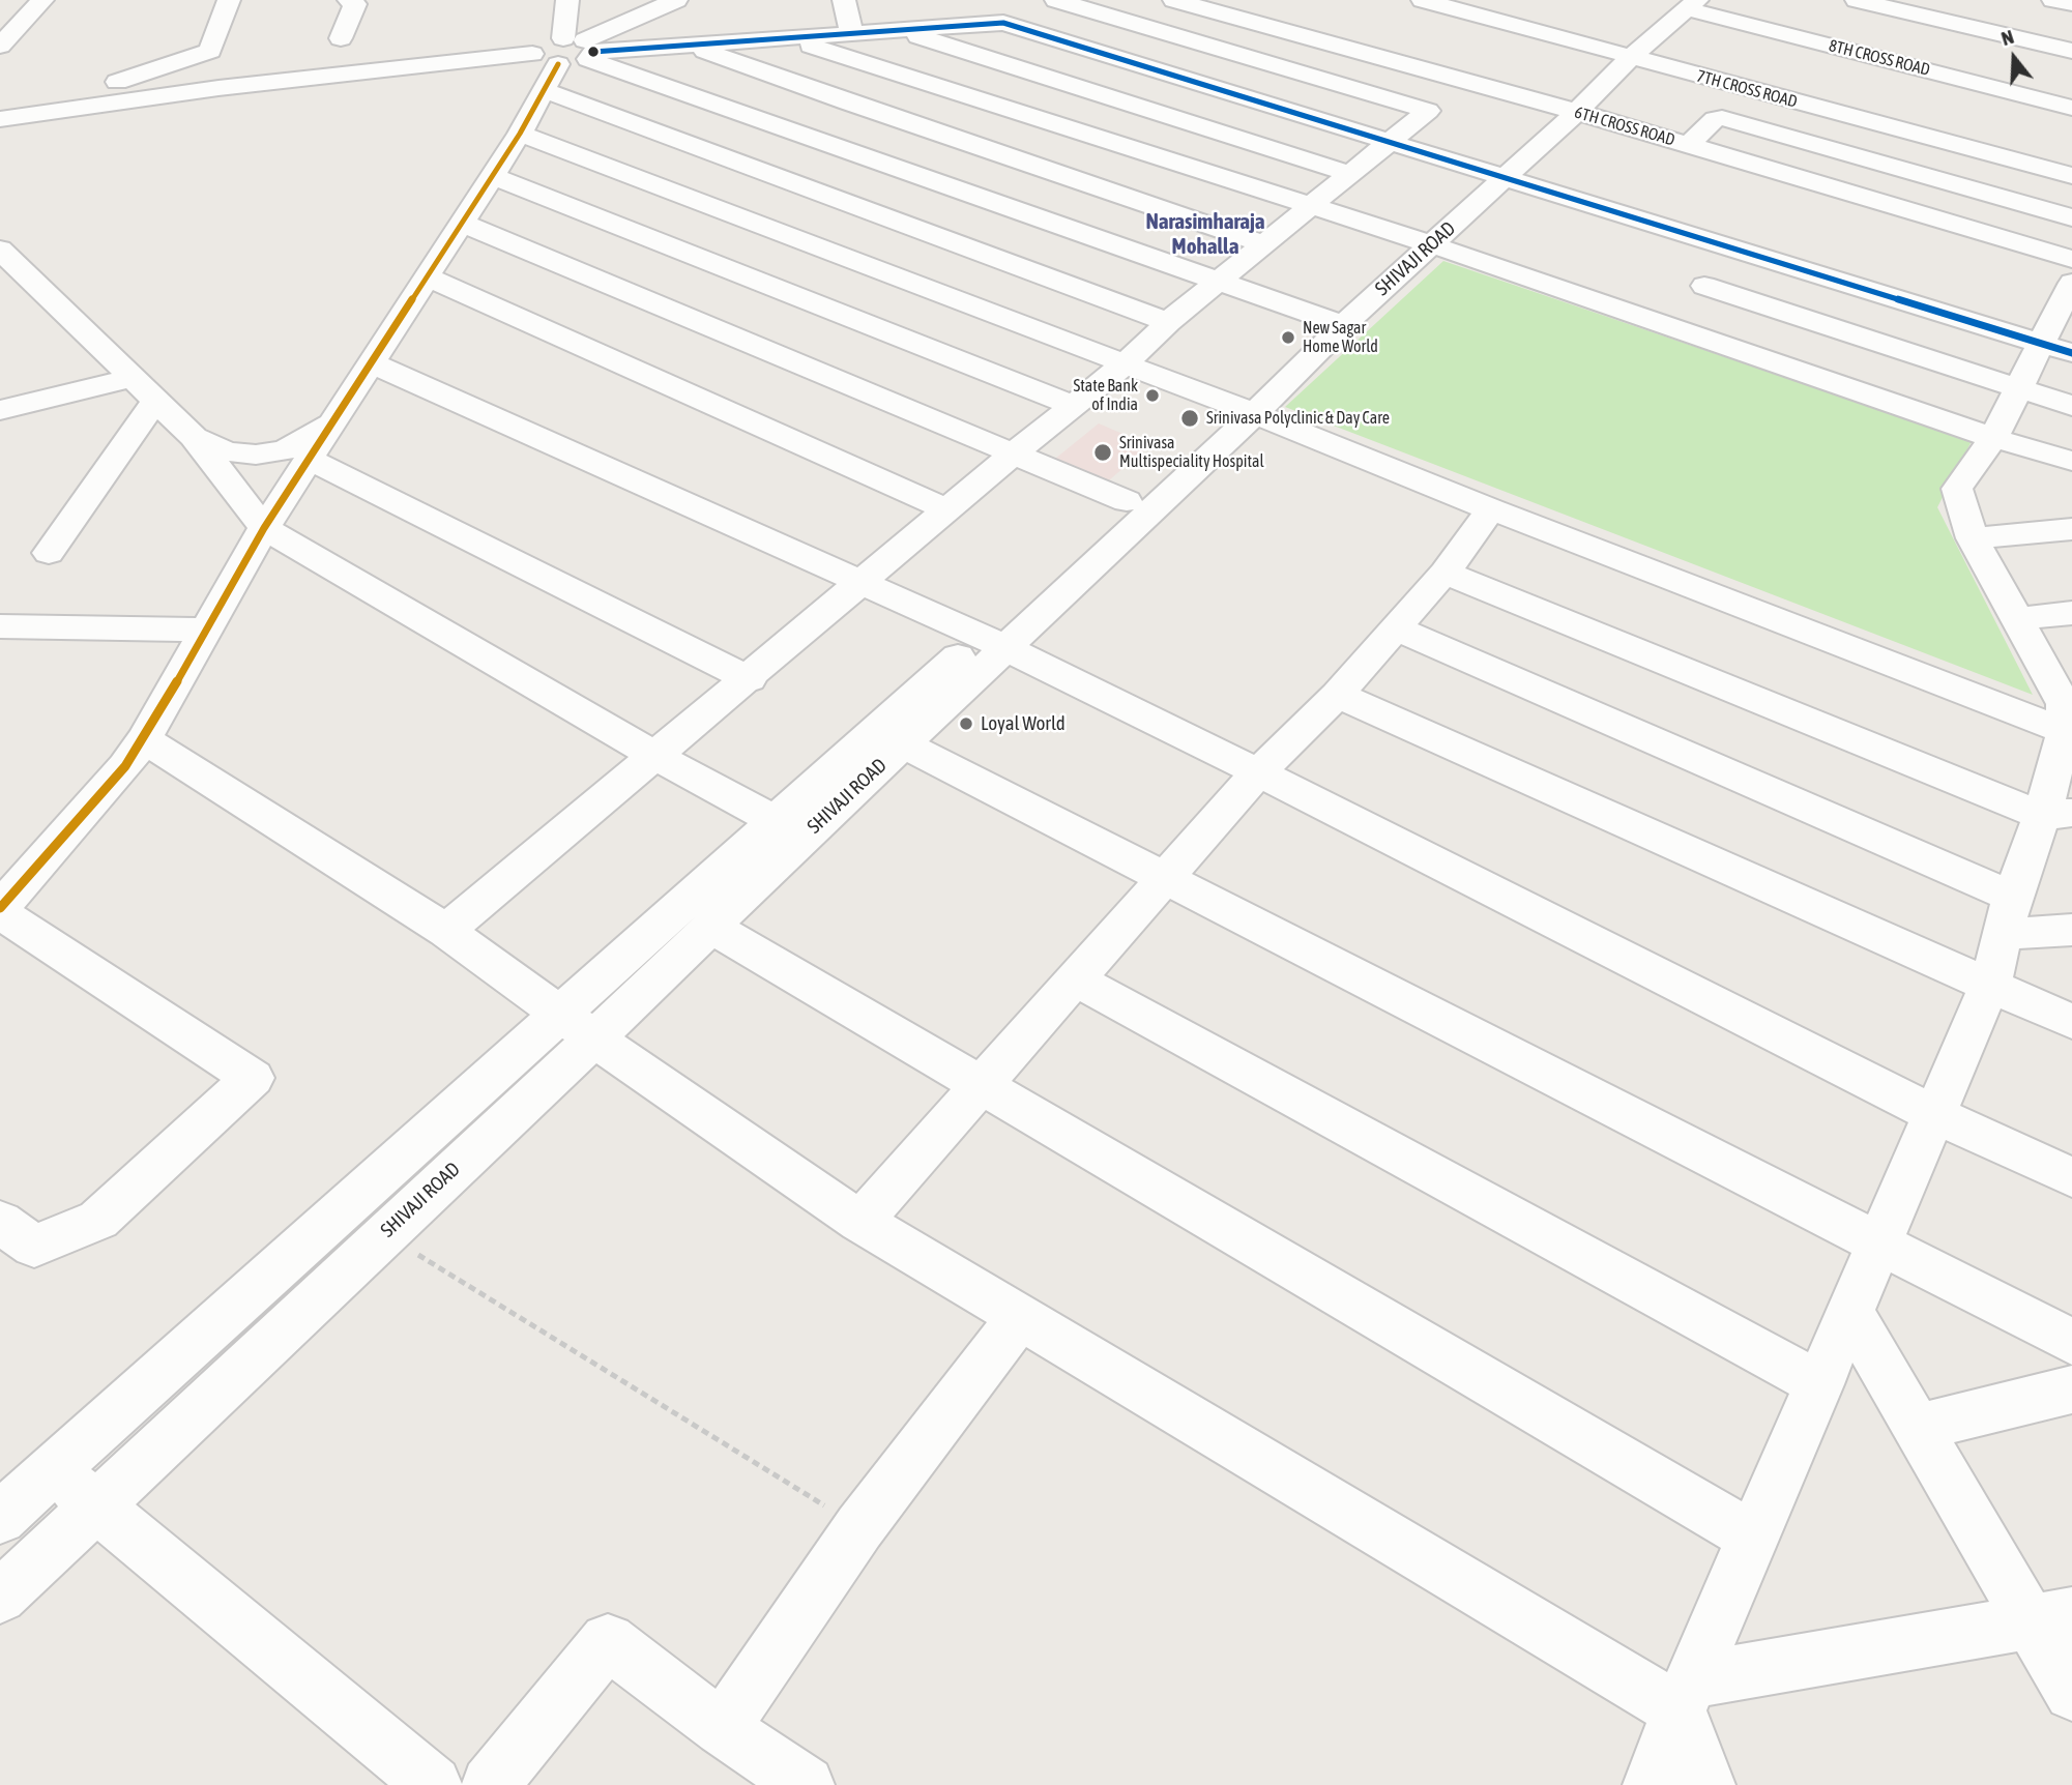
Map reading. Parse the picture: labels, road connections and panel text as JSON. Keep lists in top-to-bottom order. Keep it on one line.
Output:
{"streets":{"street":["8TH CROSS ROAD","7TH CROSS ROAD","6TH CROSS ROAD","SHIVAJI ROAD"]},"crossings":[["8TH CROSS ROAD","SHIVAJI ROAD"],["7TH CROSS ROAD","SHIVAJI ROAD"],["6TH CROSS ROAD","SHIVAJI ROAD"]],"districts":["Narasimharaja Mohalla"],"places":["New Sagar Home World","State Bank of India","Srinivasa Polyclinic & Day Care","Srinivasa Multispeciality Hospital","Loyal World"],"north":"top"}
